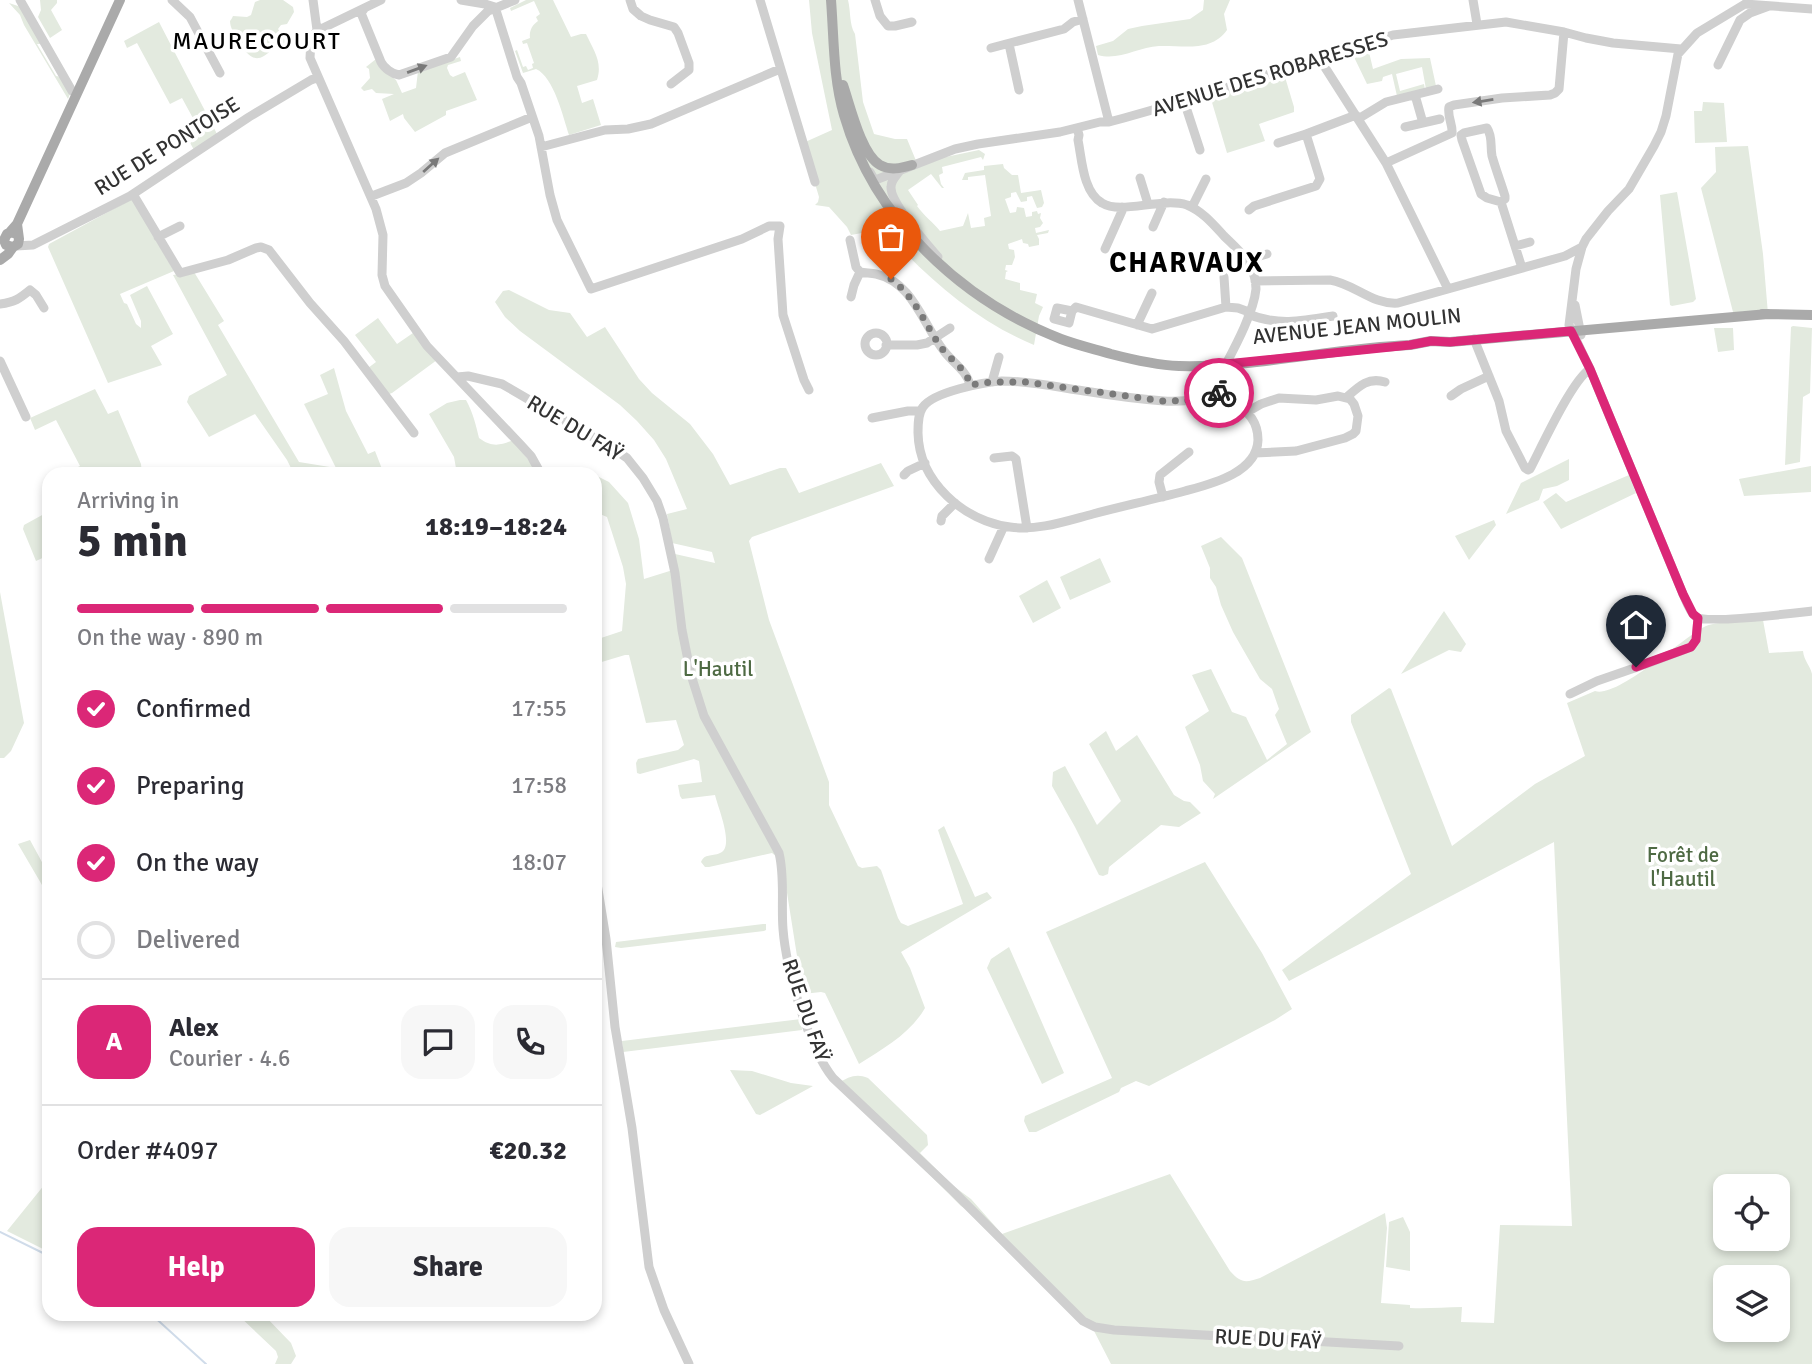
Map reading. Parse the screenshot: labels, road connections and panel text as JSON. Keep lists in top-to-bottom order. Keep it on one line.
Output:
{"streets":{"main road":["AVENUE JEAN MOULIN"],"street":["AVENUE DES ROBARESSES","RUE DE PONTOISE","RUE DU FAŸ"]},"districts":["MAURECOURT","CHARVAUX"],"parks":["L'Hautil","Forêt de l'Hautil"],"page":{"heading":["5 min","Arriving in","18:19–18:24"],"panel":["Alex","Courier · 4.6","Order #4097","€20.32"],"bar":"On the way · 890 m","list":[["Confirmed","17:55"],["Preparing","17:58"],["On the way","18:07"],"Delivered"],"round":"A","buttons":["Help","Share"]}}
